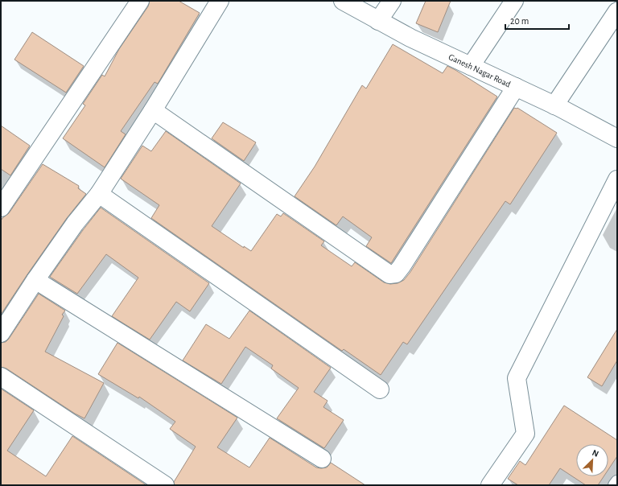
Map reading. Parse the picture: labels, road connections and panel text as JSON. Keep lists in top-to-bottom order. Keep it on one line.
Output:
{"streets":{"street":["Ganesh Nagar Road"]},"scale_bar":"20 m","north":"top right"}
